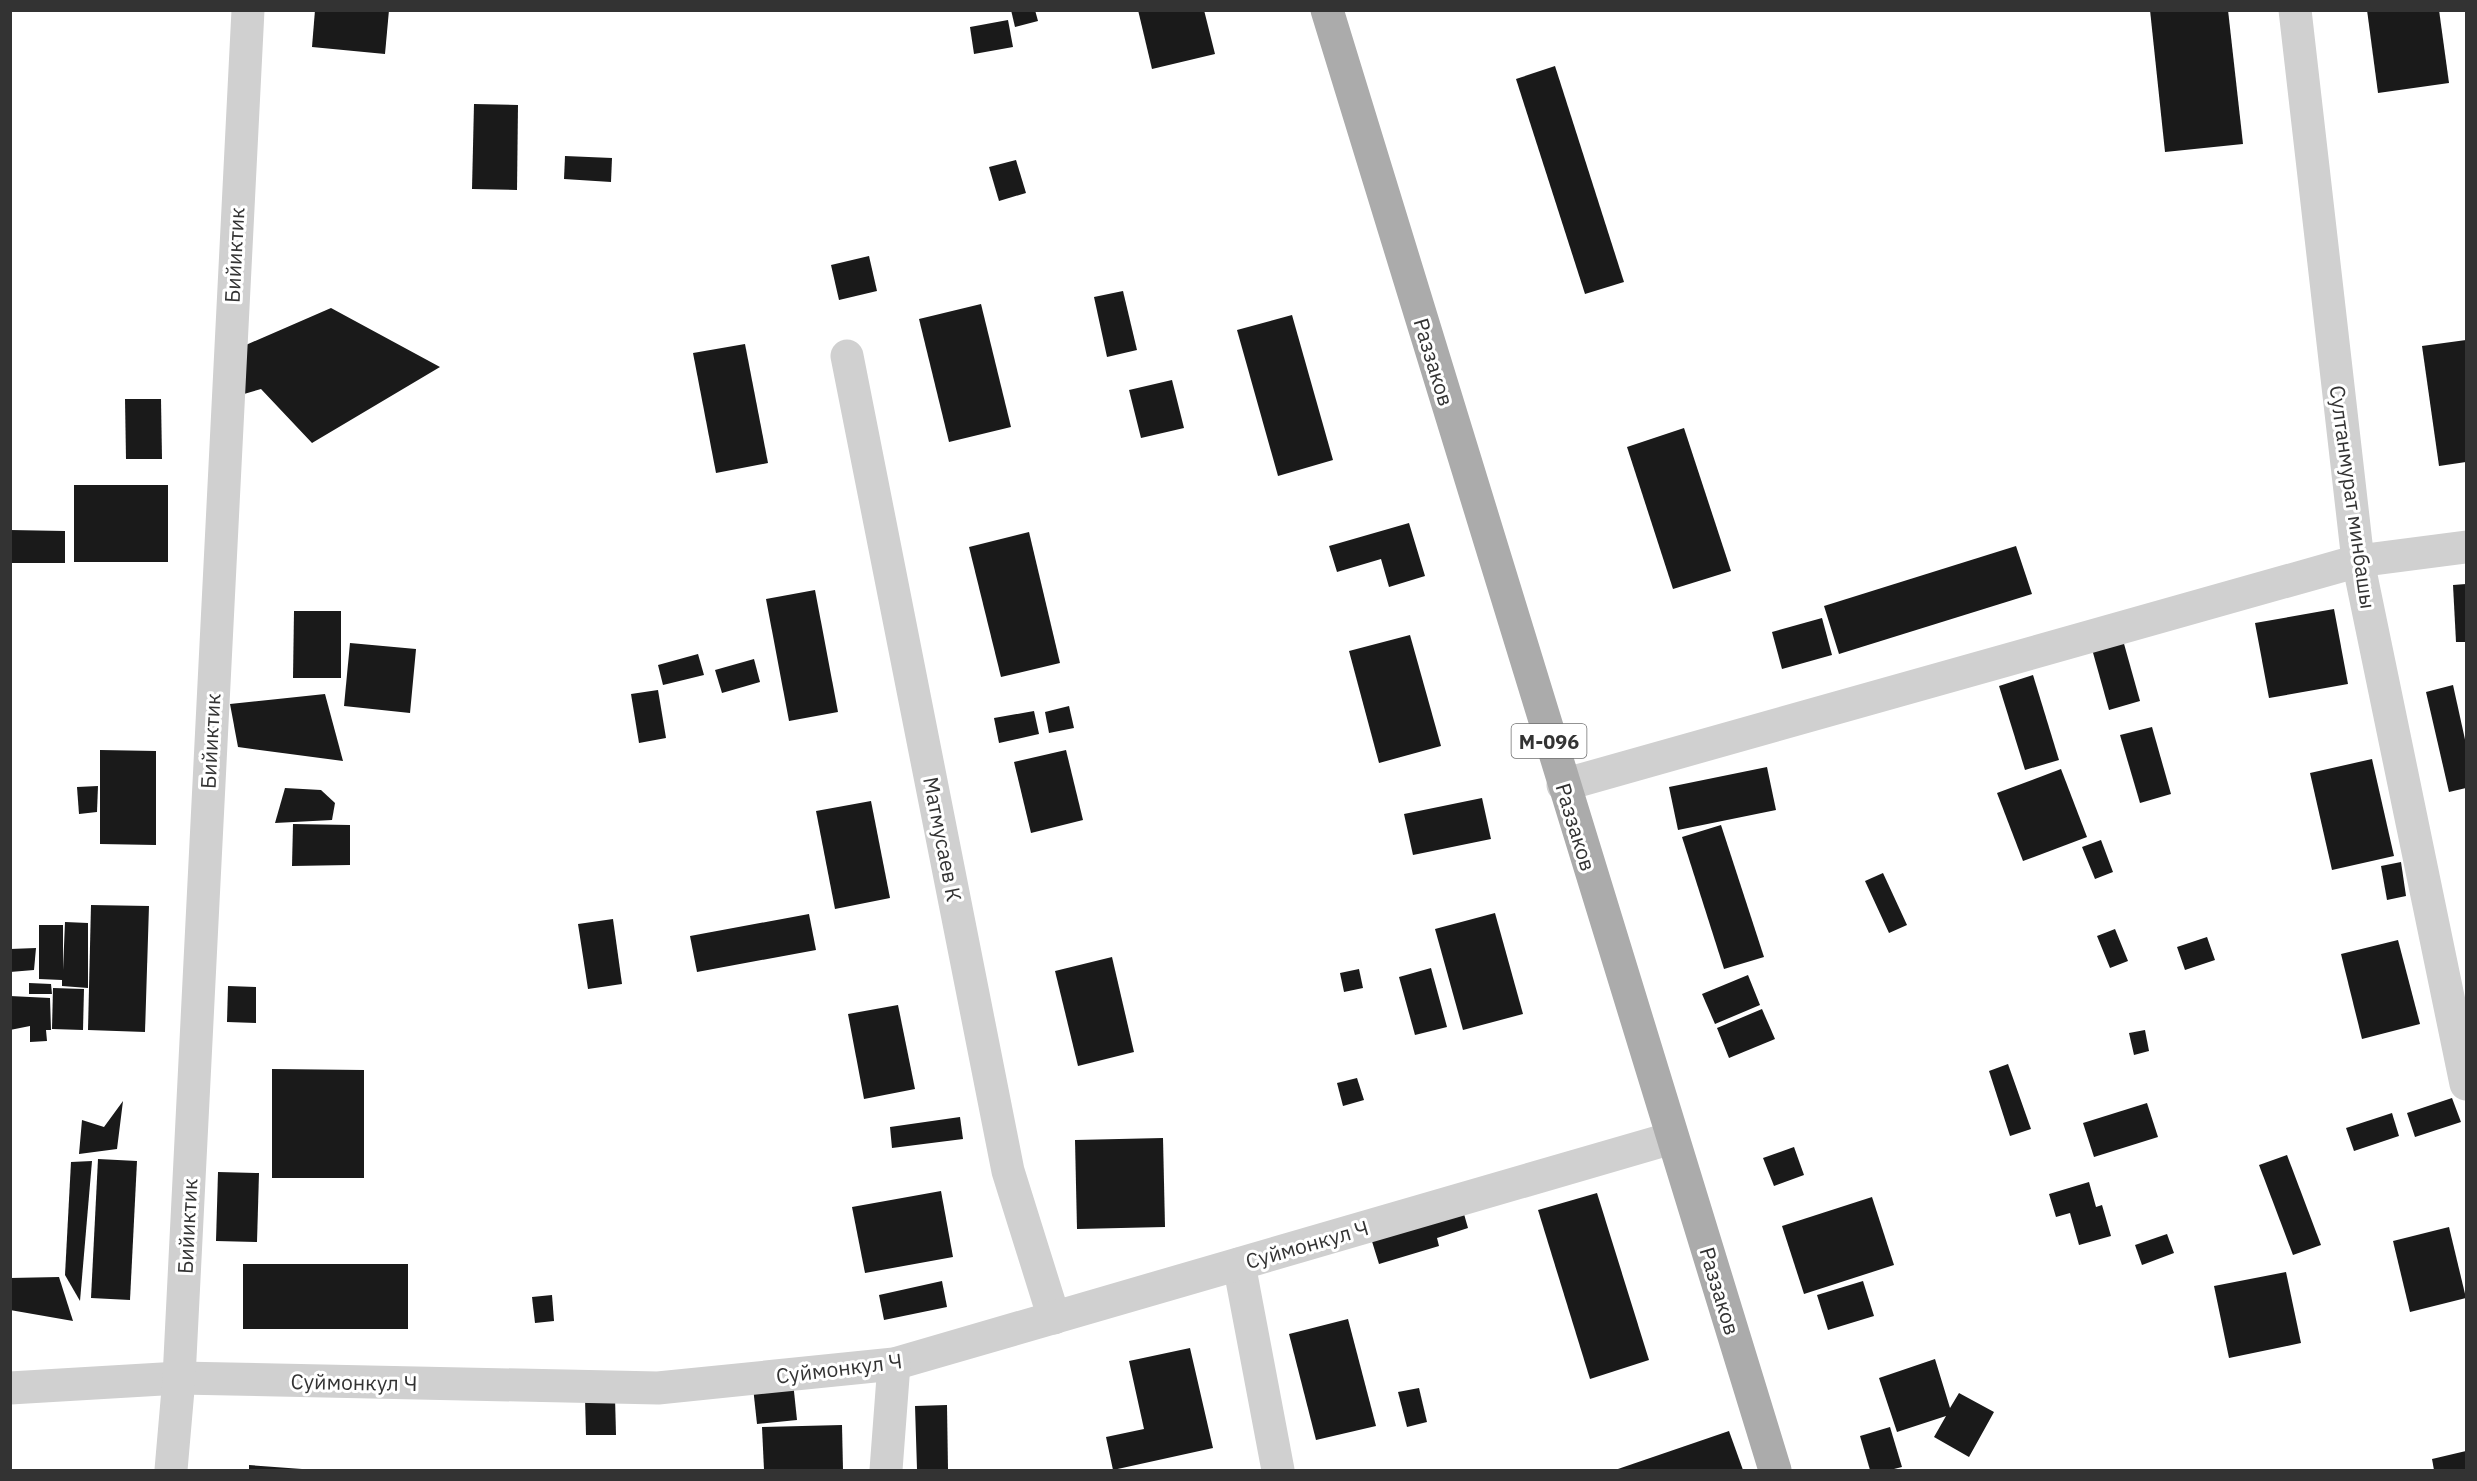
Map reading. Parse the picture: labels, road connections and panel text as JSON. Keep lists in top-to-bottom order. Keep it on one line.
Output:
{"streets":{"main road":["Раззаков","М-096"],"street":["Бийиктик","Султанмурат минбашы","Матмусаев К","Суймонкул Ч"]},"crossings":[["Бийиктик","Суймонкул Ч"],["Раззаков","Суймонкул Ч"],["Матмусаев К","Суймонкул Ч"]]}
